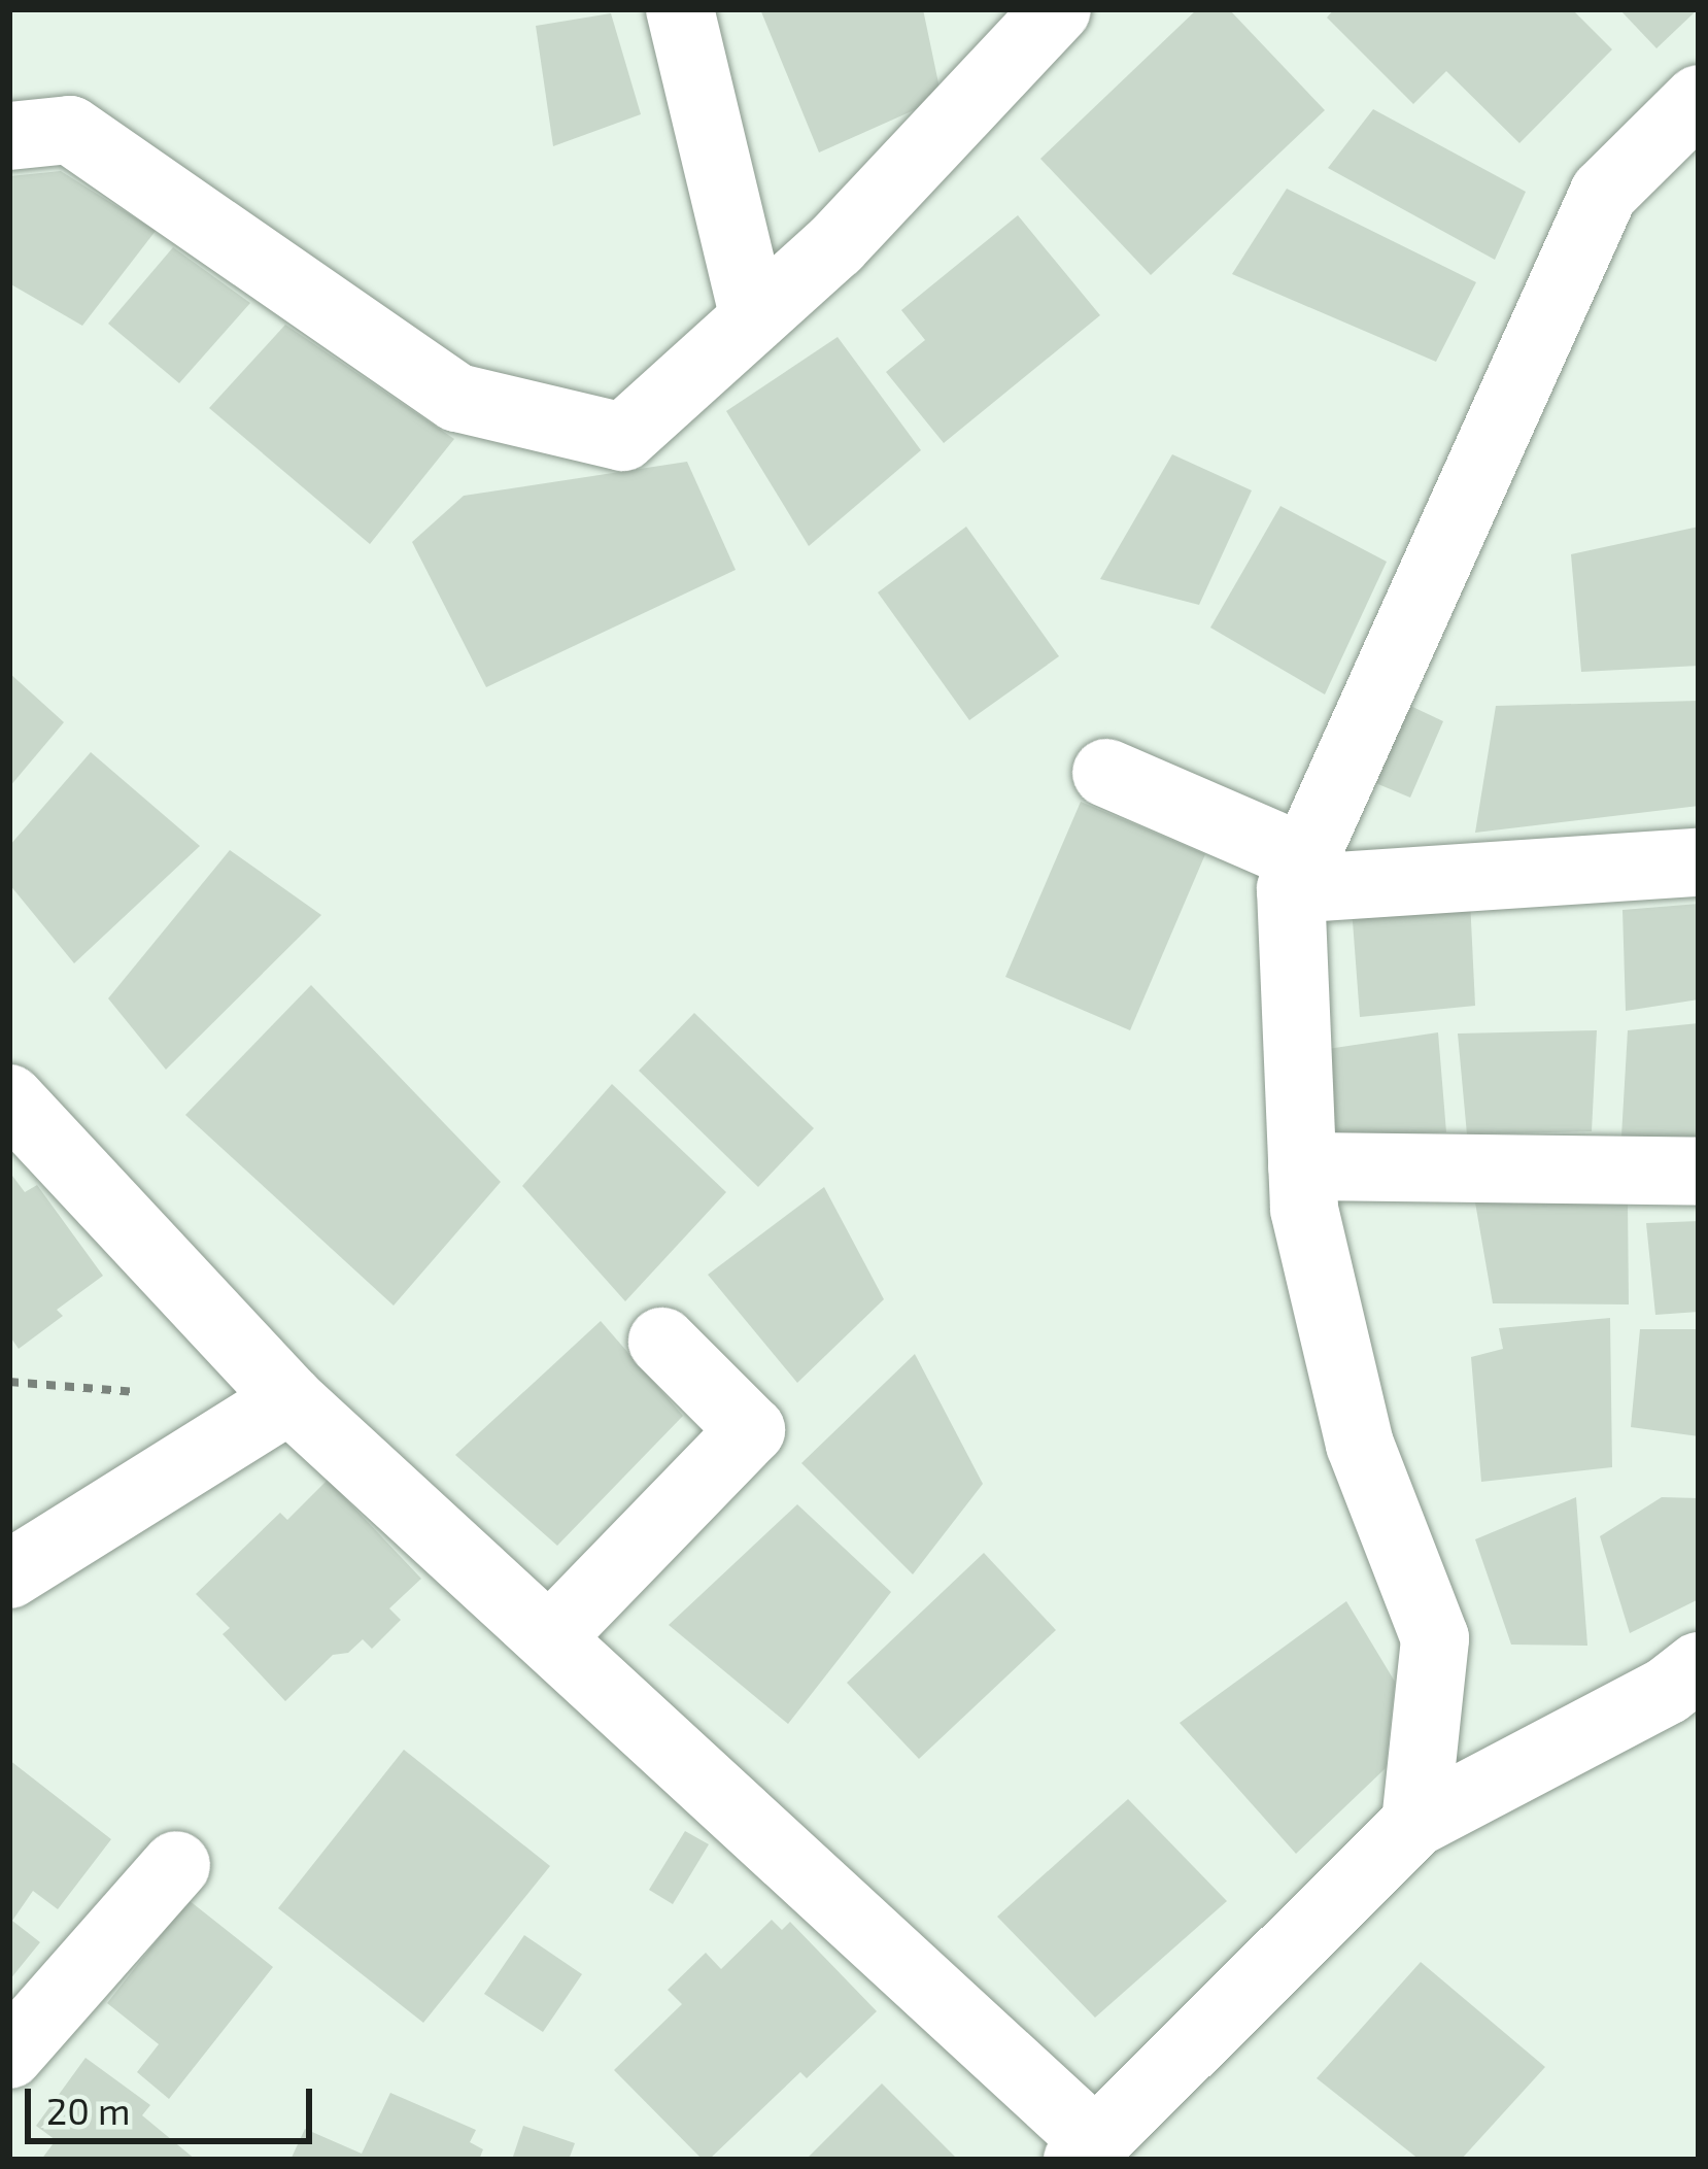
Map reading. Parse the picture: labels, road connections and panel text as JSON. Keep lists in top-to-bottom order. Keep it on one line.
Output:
{"scale_bar":"20 m"}
